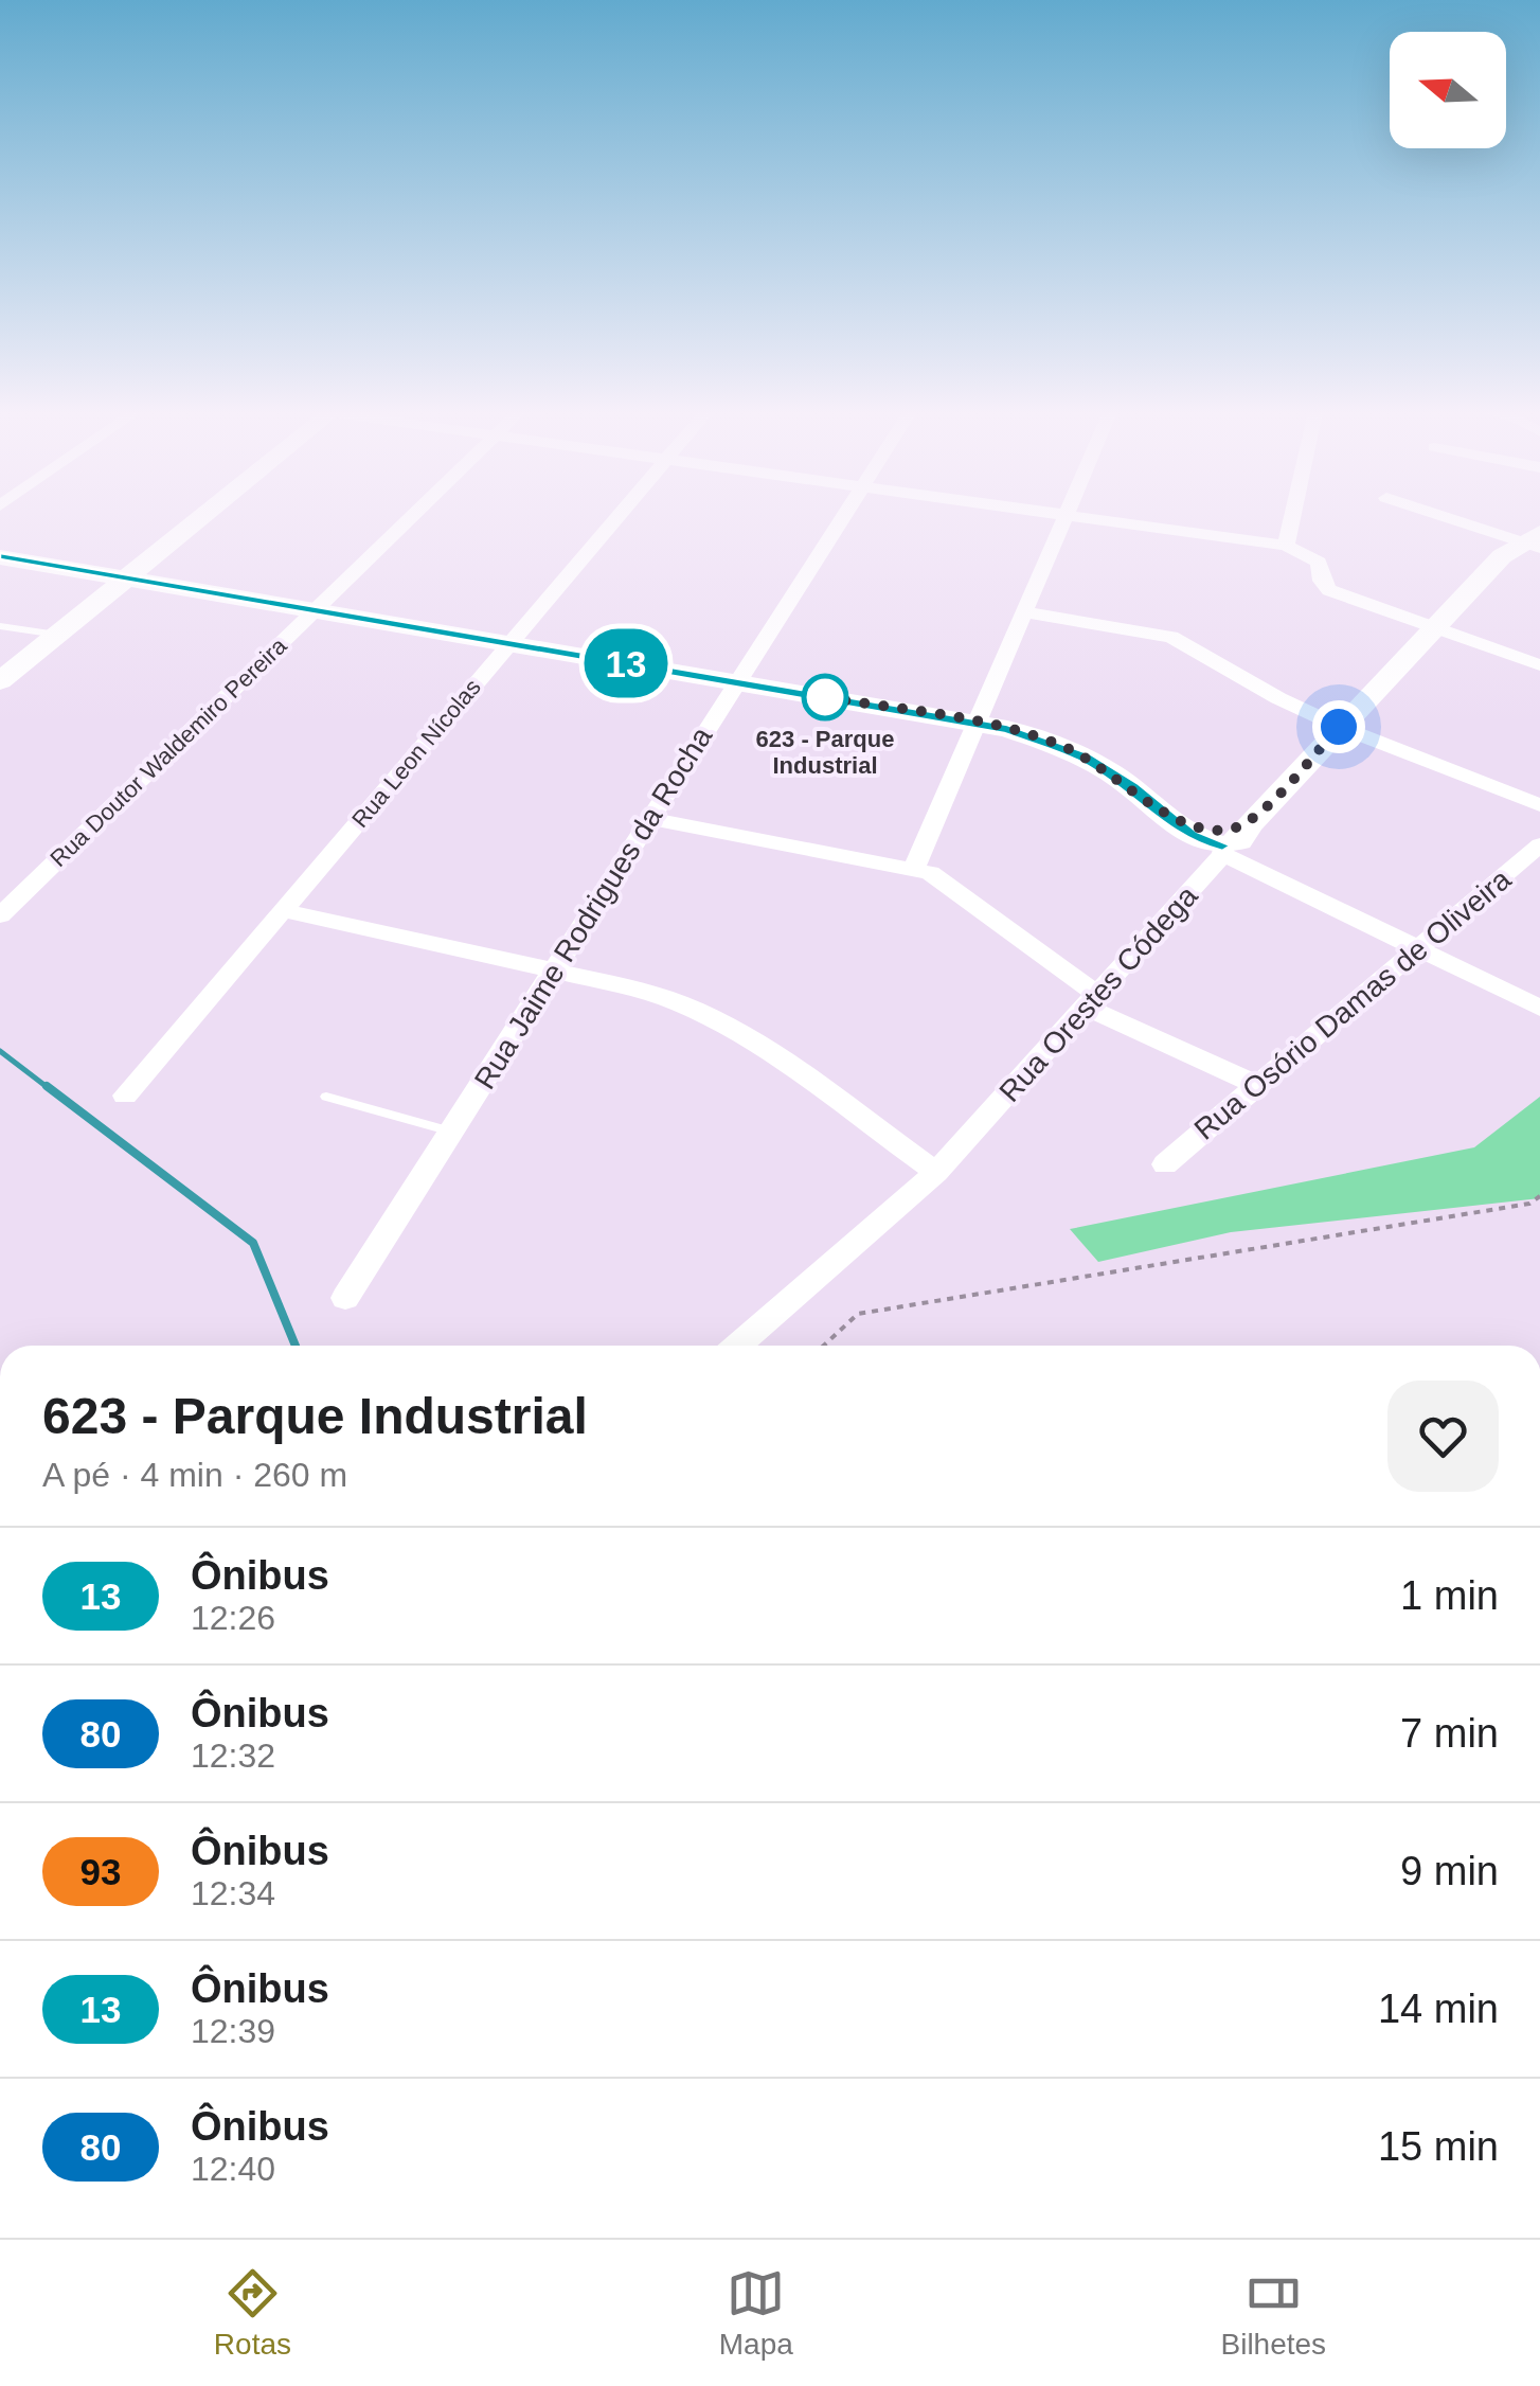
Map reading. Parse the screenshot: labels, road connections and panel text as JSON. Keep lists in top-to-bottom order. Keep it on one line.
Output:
{"streets":{"main road":["Rua Orestes Códega"],"street":["Rua Doutor Waldemiro Pereira","Rua Leon Nícolas","Rua Jaime Rodrigues da Rocha","Rua Osório Damas de Oliveira"]},"places":["623 - Parque Industrial"],"lines":["bus line 13"],"north":"left","page":{"on_map":"13","heading":["623 - Parque Industrial","A pé · 4 min · 260 m"],"list":[{"mark":"13","name":"Ônibus","note":"12:26","value":"1 min"},{"mark":"80","name":"Ônibus","note":"12:32","value":"7 min"},{"mark":"93","name":"Ônibus","note":"12:34","value":"9 min"},{"mark":"13","name":"Ônibus","note":"12:39","value":"14 min"},{"mark":"80","name":"Ônibus","note":"12:40","value":"15 min"}],"tabs":["Rotas","Mapa","Bilhetes"]}}
